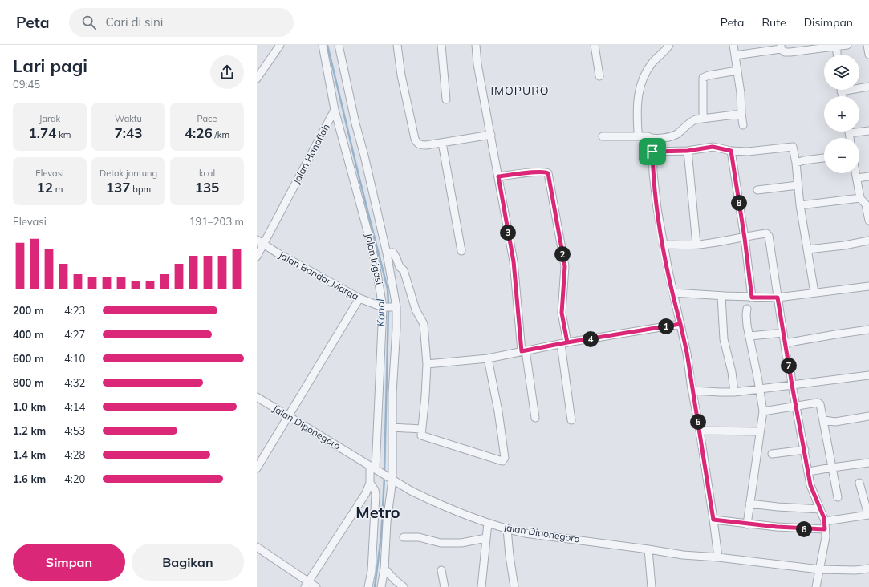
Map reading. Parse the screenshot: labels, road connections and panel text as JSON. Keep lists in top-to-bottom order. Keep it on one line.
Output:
{"streets":{"street":["Jalan Hanafiah","Jalan Irigasi","Jalan Bandar Marga","Jalan Diponegoro"]},"crossings":[["Jalan Hanafiah","Jalan Irigasi"],["Jalan Hanafiah","Jalan Bandar Marga"],["Jalan Irigasi","Jalan Bandar Marga"],["Jalan Irigasi","Jalan Diponegoro"]],"districts":["IMOPURO","Metro"],"water":["Kanal"],"page":{"header":"Peta","search":"Cari di sini","nav":["Peta","Rute","Disimpan"],"heading":["Lari pagi","09:45"],"map_buttons":["+","−"],"stats":[["Jarak","1.74 km"],["Waktu","7:43"],["Pace","4:26 /km"],["Elevasi","12 m"],["Detak jantung","137 bpm"],["kcal","135"]],"pins":["8","3","2","1","4","7","5","6"],"chart":["Elevasi","191–203 m"],"list":[{"name":"200 m","note":"4:23"},{"name":"400 m","note":"4:27"},{"name":"600 m","note":"4:10"},{"name":"800 m","note":"4:32"},{"name":"1.0 km","note":"4:14"},{"name":"1.2 km","note":"4:53"},{"name":"1.4 km","note":"4:28"},{"name":"1.6 km","note":"4:20"}],"buttons":["Simpan","Bagikan"]}}
